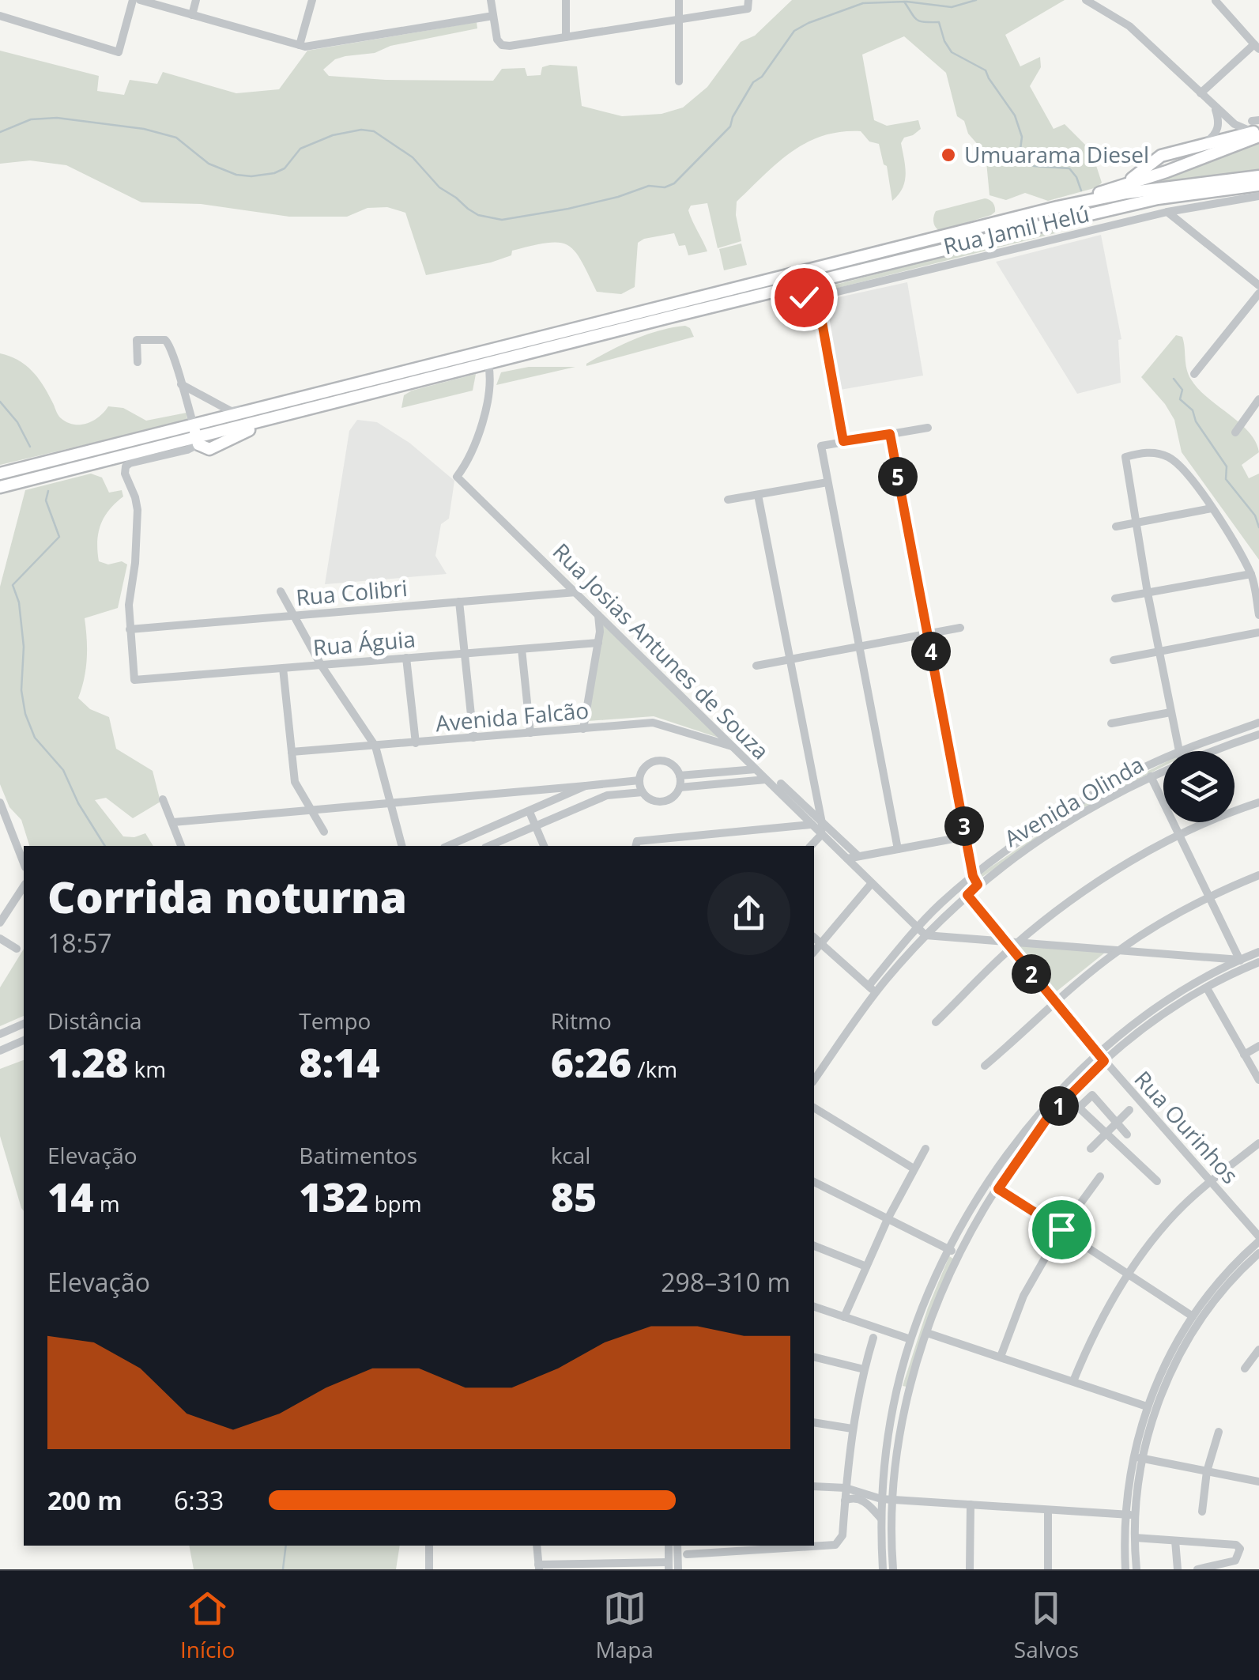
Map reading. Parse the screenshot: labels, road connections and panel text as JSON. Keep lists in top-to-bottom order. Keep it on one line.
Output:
{"streets":{"street":["Rua Jamil Helú","Rua Colibri","Rua Águia","Rua Josias Antunes de Souza","Avenida Falcão","Avenida Olinda","Rua Ourinhos"]},"crossings":[["Rua Colibri","Rua Águia"],["Rua Colibri","Rua Josias Antunes de Souza"],["Rua Josias Antunes de Souza","Avenida Falcão"],["Rua Josias Antunes de Souza","Avenida Olinda"],["Avenida Olinda","Rua Ourinhos"]],"places":["Umuarama Diesel"],"page":{"pins":["5","4","3","2","1"],"heading":["Corrida noturna","18:57"],"stats":[["Distância","1.28 km"],["Tempo","8:14"],["Ritmo","6:26 /km"],["Elevação","14 m"],["Batimentos","132 bpm"],["kcal","85"]],"chart":["Elevação","298–310 m"],"list":[{"name":"200 m","note":"6:33"}],"tabs":["Início","Mapa","Salvos"]}}
